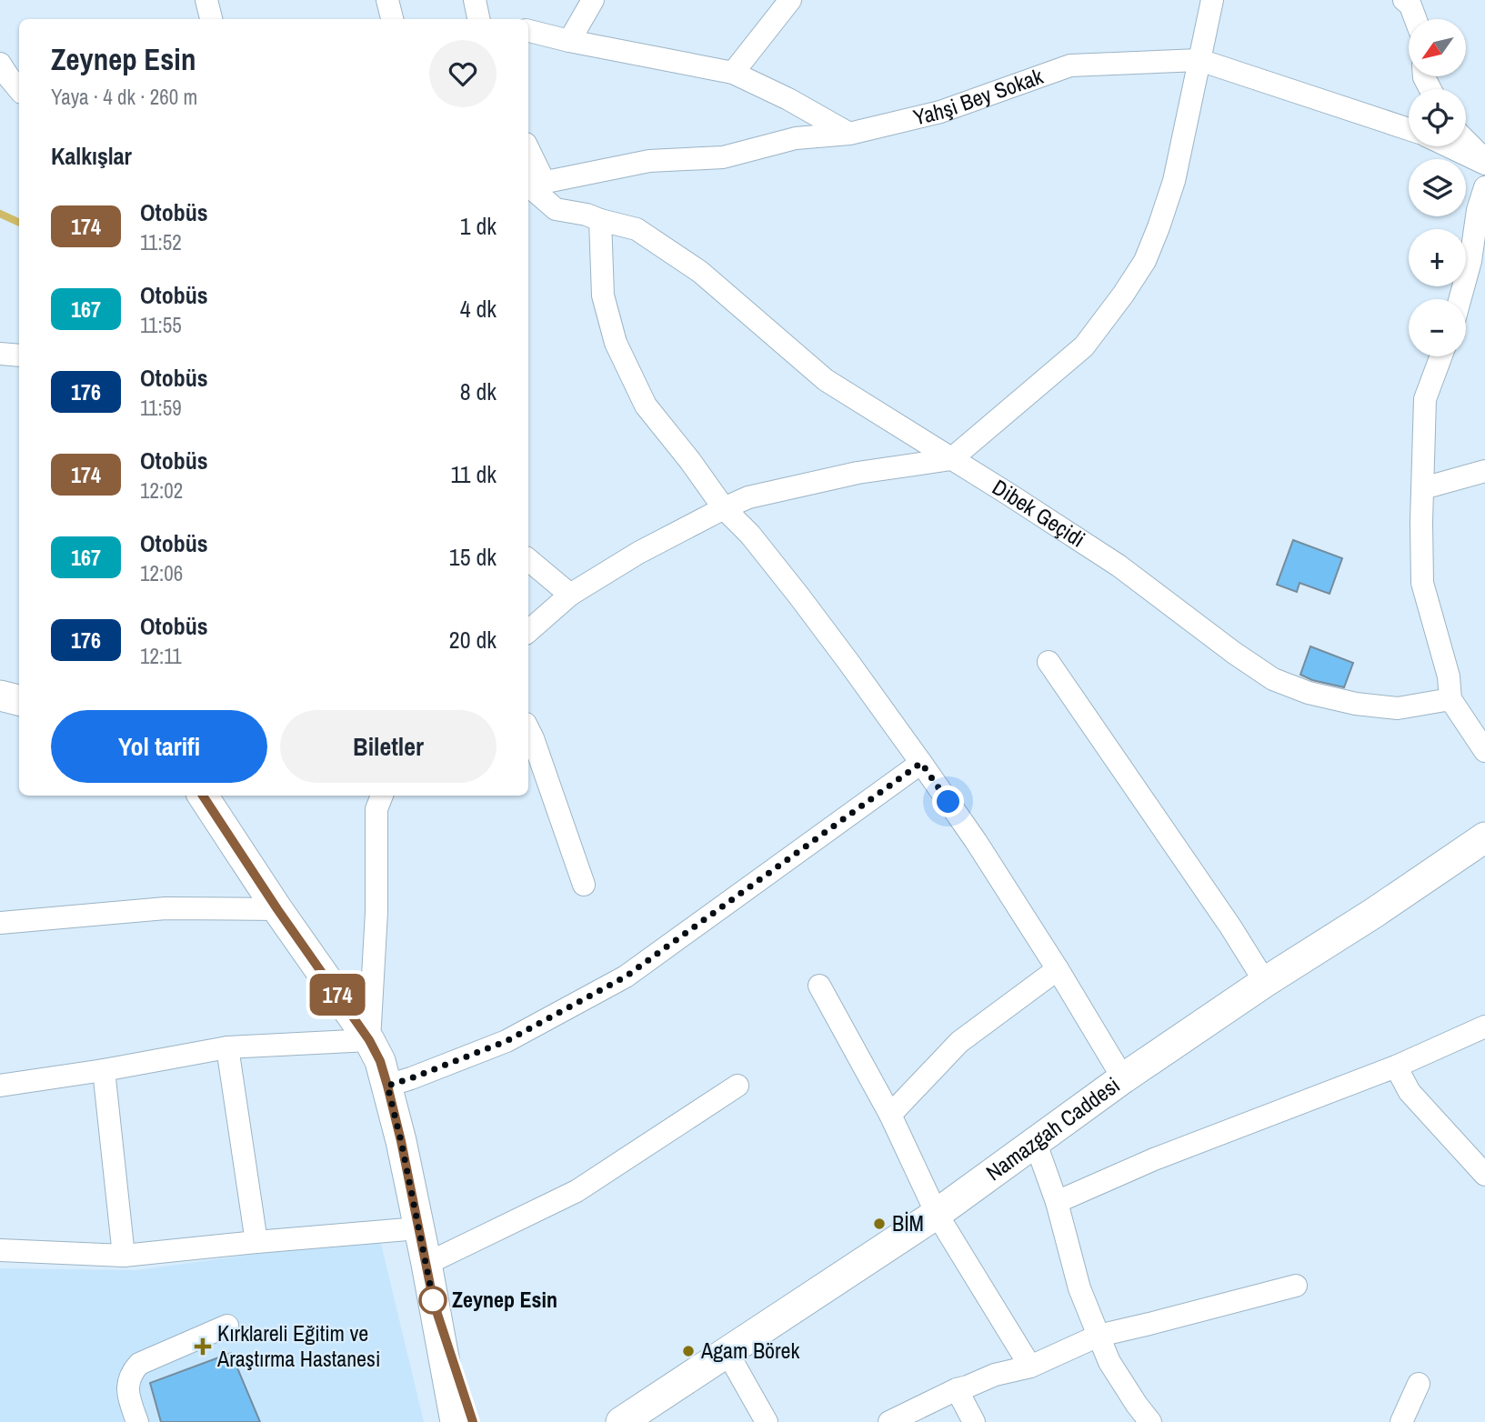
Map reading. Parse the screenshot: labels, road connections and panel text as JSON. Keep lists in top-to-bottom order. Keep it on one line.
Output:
{"streets":{"street":["Yahşi Bey Sokak","Dibek Geçidi","Namazgah Caddesi"]},"places":{"other":["BİM","Zeynep Esin","Agam Börek"],"health":["Kırklareli Eğitim ve Araştırma Hastanesi"]},"lines":["bus line 174"],"north":"bottom left","page":{"on_map":"174","map_buttons":["+","−"],"heading":[["Zeynep Esin","Yaya · 4 dk · 260 m"],"Kalkışlar"],"list":[{"mark":"174","name":"Otobüs","note":"11:52","value":"1 dk"},{"mark":"167","name":"Otobüs","note":"11:55","value":"4 dk"},{"mark":"176","name":"Otobüs","note":"11:59","value":"8 dk"},{"mark":"174","name":"Otobüs","note":"12:02","value":"11 dk"},{"mark":"167","name":"Otobüs","note":"12:06","value":"15 dk"},{"mark":"176","name":"Otobüs","note":"12:11","value":"20 dk"}],"buttons":["Yol tarifi","Biletler"]}}
